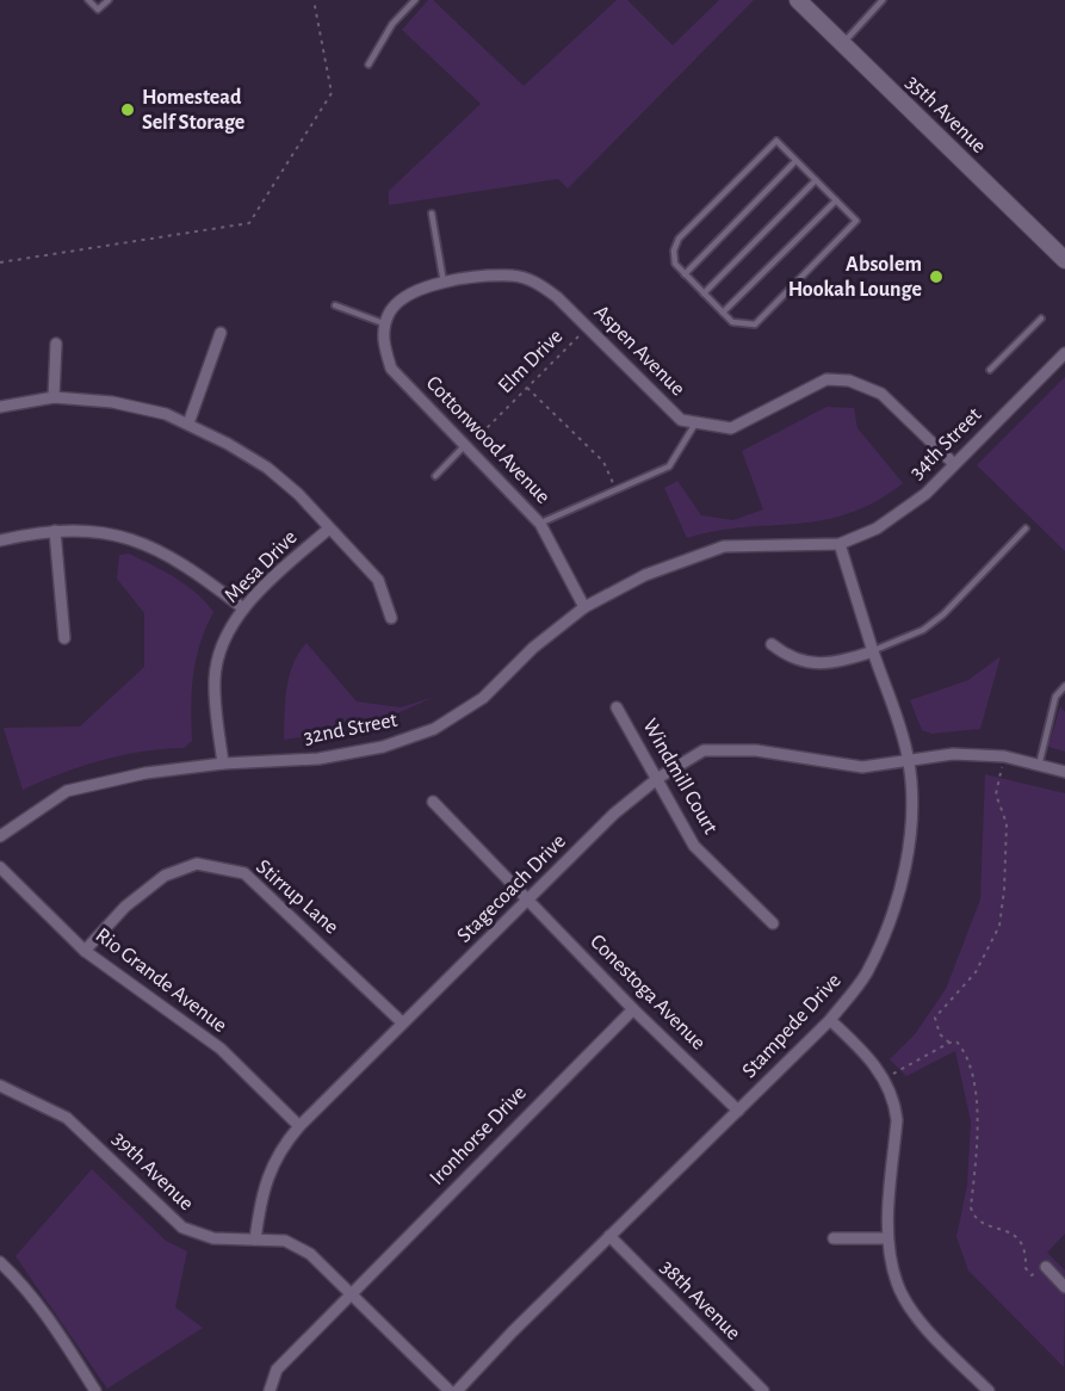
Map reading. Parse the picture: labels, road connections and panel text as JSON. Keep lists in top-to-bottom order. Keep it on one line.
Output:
{"streets":{"main road":["35th Avenue"],"street":["Aspen Avenue","Cottonwood Avenue","34th Street","Mesa Drive","32nd Street","Windmill Court","Stagecoach Drive","Stirrup Lane","Rio Grande Avenue","Conestoga Avenue","Stampede Drive","Ironhorse Drive","39th Avenue","38th Avenue"],"path":["Elm Drive"]},"crossings":[["Aspen Avenue","Elm Drive"],["Aspen Avenue","Cottonwood Avenue"],["Aspen Avenue","34th Street"],["Elm Drive","Cottonwood Avenue"],["Cottonwood Avenue","32nd Street"],["34th Street","32nd Street"],["34th Street","Stampede Drive"],["Mesa Drive","32nd Street"],["32nd Street","Stampede Drive"],["Windmill Court","Stagecoach Drive"],["Stagecoach Drive","Stirrup Lane"],["Stagecoach Drive","Rio Grande Avenue"],["Stagecoach Drive","Conestoga Avenue"],["Stagecoach Drive","Stampede Drive"],["Stagecoach Drive","39th Avenue"],["Stirrup Lane","Rio Grande Avenue"],["Conestoga Avenue","Stampede Drive"],["Conestoga Avenue","Ironhorse Drive"],["Stampede Drive","38th Avenue"],["Ironhorse Drive","39th Avenue"]],"places":["Homestead Self Storage","Absolem Hookah Lounge"]}
